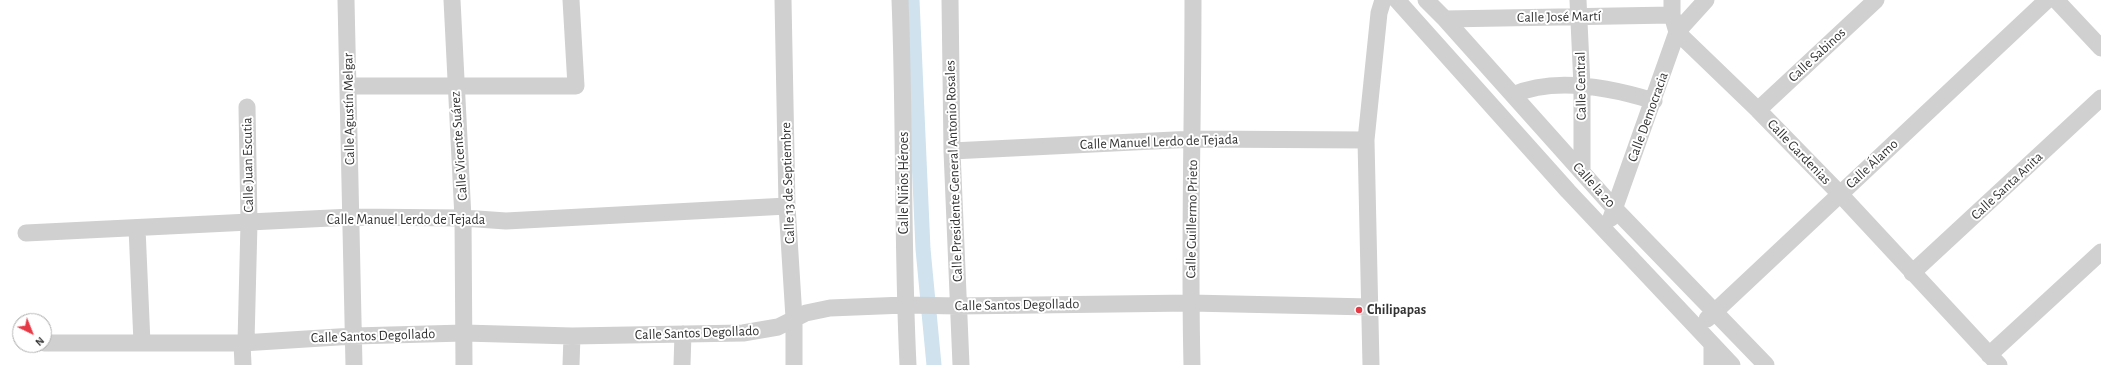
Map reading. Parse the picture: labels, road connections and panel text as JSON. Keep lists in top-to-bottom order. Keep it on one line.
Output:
{"streets":{"street":["Calle José Martí","Calle Sabinos","Calle Central","Calle Agustín Melgar","Calle Democracia","Calle Manuel Lerdo de Tejada","Calle Vicente Suárez","Calle Gardenias","Calle Álamo","Calle Juan Escutia","Calle Presidente General Antonio Rosales","Calle 13 de Septiembre","Calle Niños Héroes","Calle la 20","Calle Santa Anita","Calle Guillermo Prieto","Calle Santos Degollado"]},"crossings":[["Calle José Martí","Calle Central"],["Calle José Martí","Calle la 20"],["Calle Sabinos","Calle Gardenias"],["Calle Central","Calle la 20"],["Calle Agustín Melgar","Calle Manuel Lerdo de Tejada"],["Calle Agustín Melgar","Calle Santos Degollado"],["Calle Democracia","Calle Gardenias"],["Calle Democracia","Calle la 20"],["Calle Manuel Lerdo de Tejada","Calle Vicente Suárez"],["Calle Manuel Lerdo de Tejada","Calle Juan Escutia"],["Calle Manuel Lerdo de Tejada","Calle Presidente General Antonio Rosales"],["Calle Manuel Lerdo de Tejada","Calle 13 de Septiembre"],["Calle Manuel Lerdo de Tejada","Calle Guillermo Prieto"],["Calle Vicente Suárez","Calle Santos Degollado"],["Calle Gardenias","Calle Álamo"],["Calle Gardenias","Calle Santa Anita"],["Calle Álamo","Calle la 20"],["Calle Juan Escutia","Calle Santos Degollado"],["Calle Presidente General Antonio Rosales","Calle Santos Degollado"],["Calle 13 de Septiembre","Calle Santos Degollado"],["Calle Niños Héroes","Calle Santos Degollado"],["Calle Guillermo Prieto","Calle Santos Degollado"]],"places":["Chilipapas"],"north":"bottom right"}
